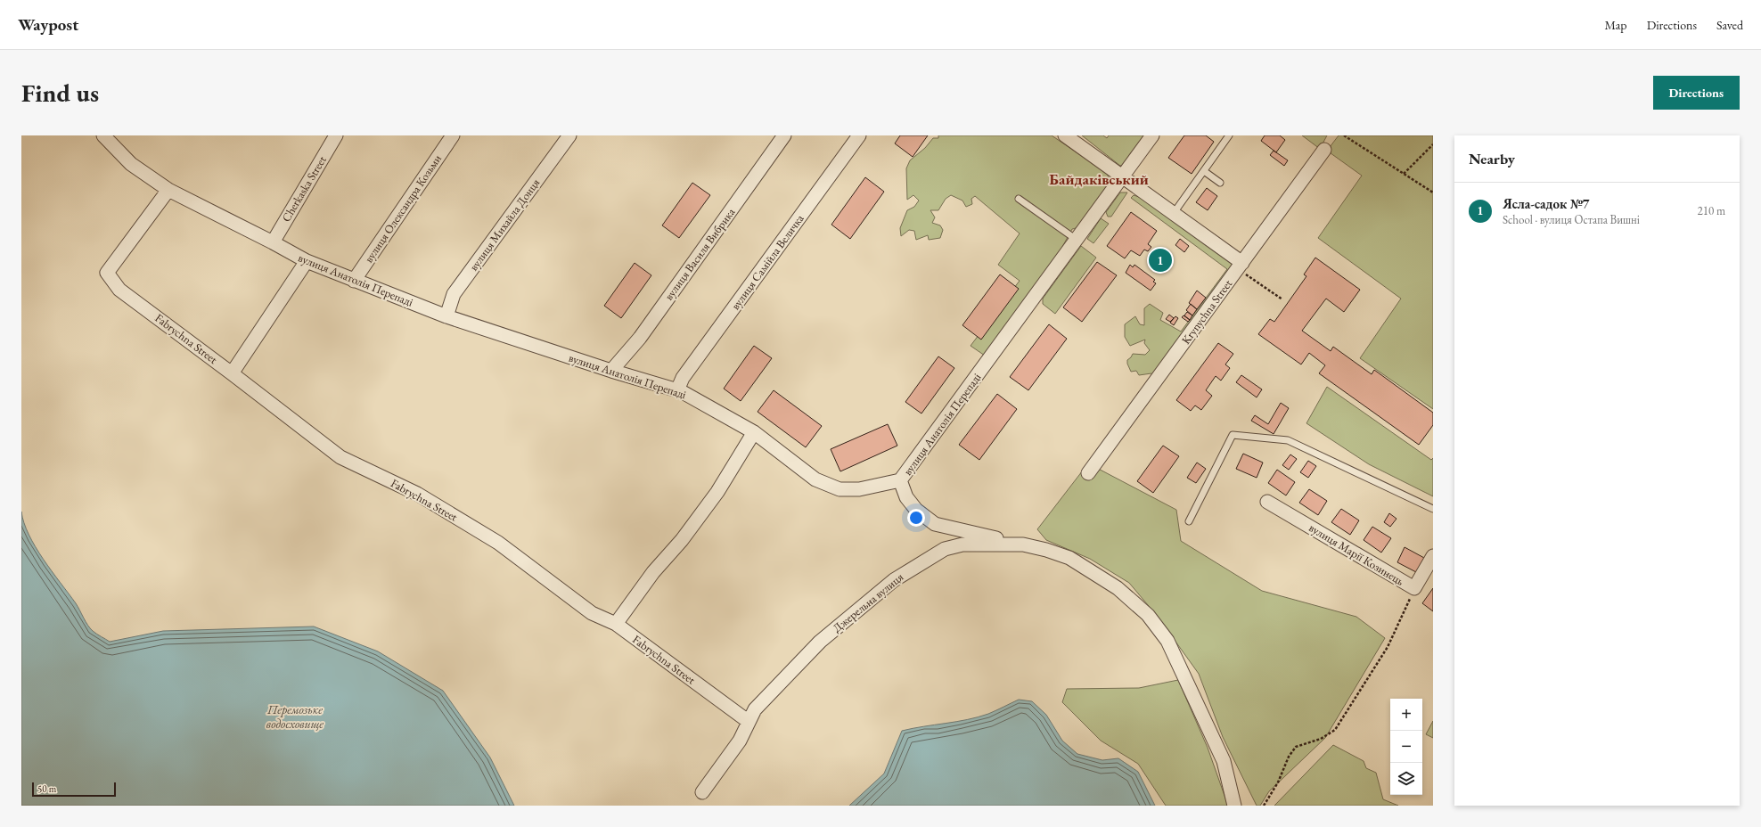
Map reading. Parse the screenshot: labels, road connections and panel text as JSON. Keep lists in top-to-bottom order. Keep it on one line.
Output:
{"streets":{"street":["Cherkaska Street","вулиця Олександра Козьми","вулиця Михайла Донця","вулиця Василя Вибрика","вулиця Самійла Величка","вулиця Анатолія Перепаді","Krynychna Street","Fabrychna Street","вулиця Марії Козинець","Джерельна вулиця"]},"crossings":[["Cherkaska Street","вулиця Анатолія Перепаді"],["вулиця Олександра Козьми","вулиця Анатолія Перепаді"],["вулиця Михайла Донця","вулиця Анатолія Перепаді"],["вулиця Василя Вибрика","вулиця Анатолія Перепаді"],["вулиця Самійла Величка","вулиця Анатолія Перепаді"],["вулиця Анатолія Перепаді","Fabrychna Street"],["Fabrychna Street","Джерельна вулиця"]],"districts":["Байдаківський"],"water":["Перемозьке водосховище"],"scale_bar":"50 m","page":{"header":"Waypost","nav":["Map","Directions","Saved"],"buttons":"Directions","title":"Find us","heading":"Nearby","list":[{"mark":"1","name":"Ясла-садок №7","note":"School · вулиця Остапа Вишні","value":"210 m"}],"pins":"1","map_buttons":["+","−"],"scale":"50 m"}}
